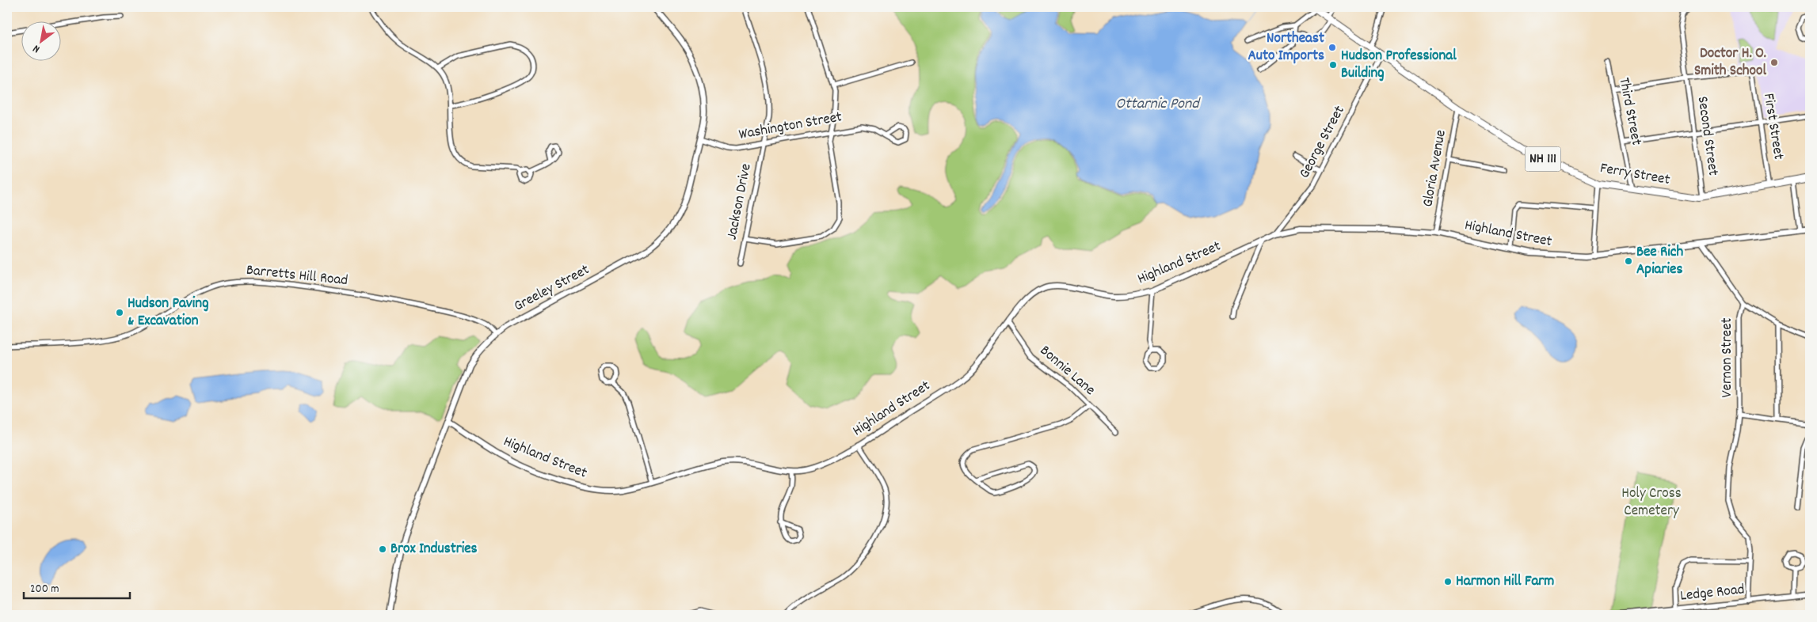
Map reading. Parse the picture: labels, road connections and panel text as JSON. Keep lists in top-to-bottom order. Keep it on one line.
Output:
{"streets":{"main road":["NH 111","Ferry Street"],"street":["Third Street","Washington Street","First Street","Second Street","George Street","Gloria Avenue","Jackson Drive","Highland Street","Barretts Hill Road","Greeley Street","Vernon Street","Bonnie Lane","Ledge Road"]},"crossings":[["Third Street","Ferry Street"],["Washington Street","Jackson Drive"],["Washington Street","Greeley Street"],["First Street","Second Street"],["First Street","Ferry Street"],["Second Street","Ferry Street"],["George Street","Ferry Street"],["George Street","Highland Street"],["Gloria Avenue","Ferry Street"],["Gloria Avenue","Highland Street"],["Highland Street","Greeley Street"],["Highland Street","Bonnie Lane"],["Barretts Hill Road","Greeley Street"],["Vernon Street","Ledge Road"]],"water":["Ottarnic Pond"],"parks":["Holy Cross Cemetery"],"places":["Northeast Auto Imports","Doctor H. O. Smith School","Hudson Professional Building","Bee Rich Apiaries","Hudson Paving & Excavation","Brox Industries","Harmon Hill Farm"],"scale_bar":"200 m","north":"bottom left"}
